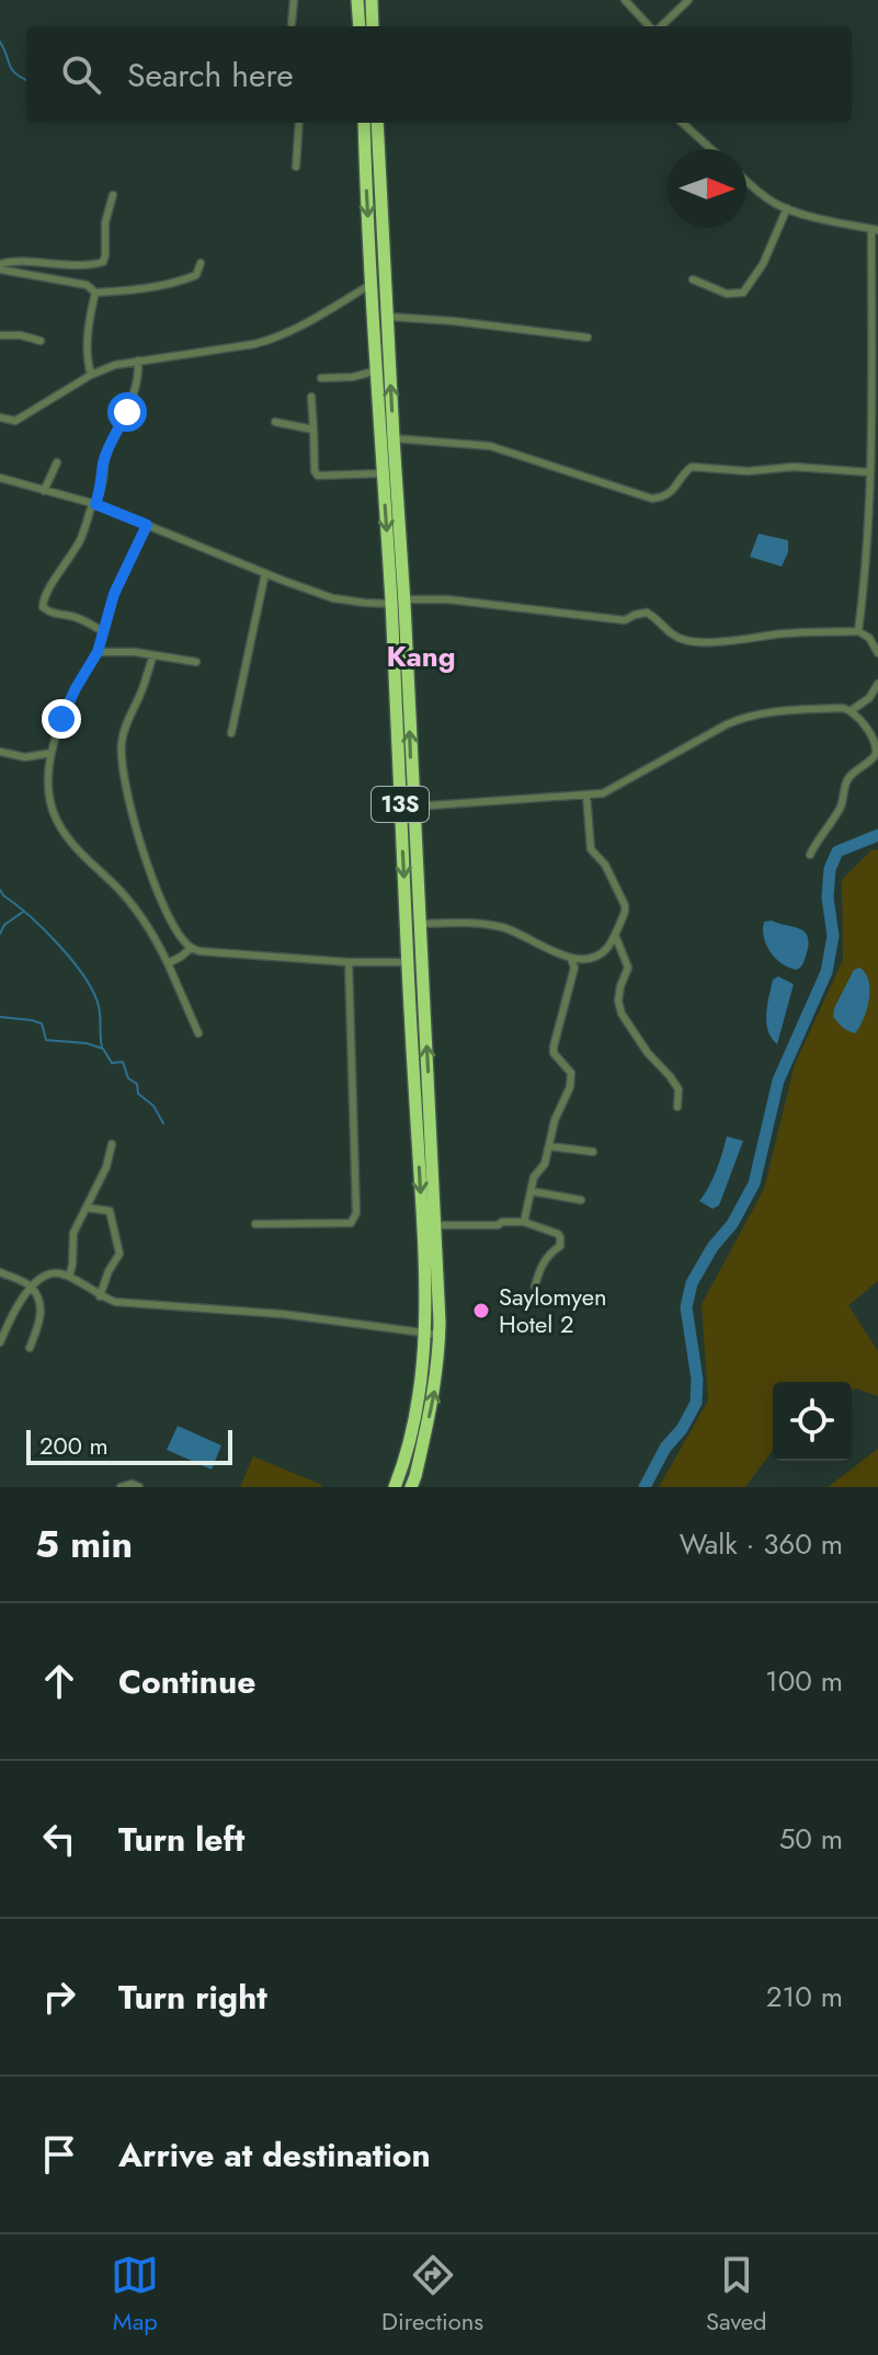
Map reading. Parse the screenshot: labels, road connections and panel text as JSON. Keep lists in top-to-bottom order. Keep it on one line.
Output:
{"streets":{"highway":["13S"]},"districts":["Kang"],"places":["Saylomyen Hotel 2"],"scale_bar":"200 m","north":"right","page":{"search":"Search here","scale":"200 m","heading":["5 min","Walk · 360 m"],"list":[["Continue","100 m"],["Turn left","50 m"],["Turn right","210 m"],"Arrive at destination"],"nav":["Map","Directions","Saved"]}}
